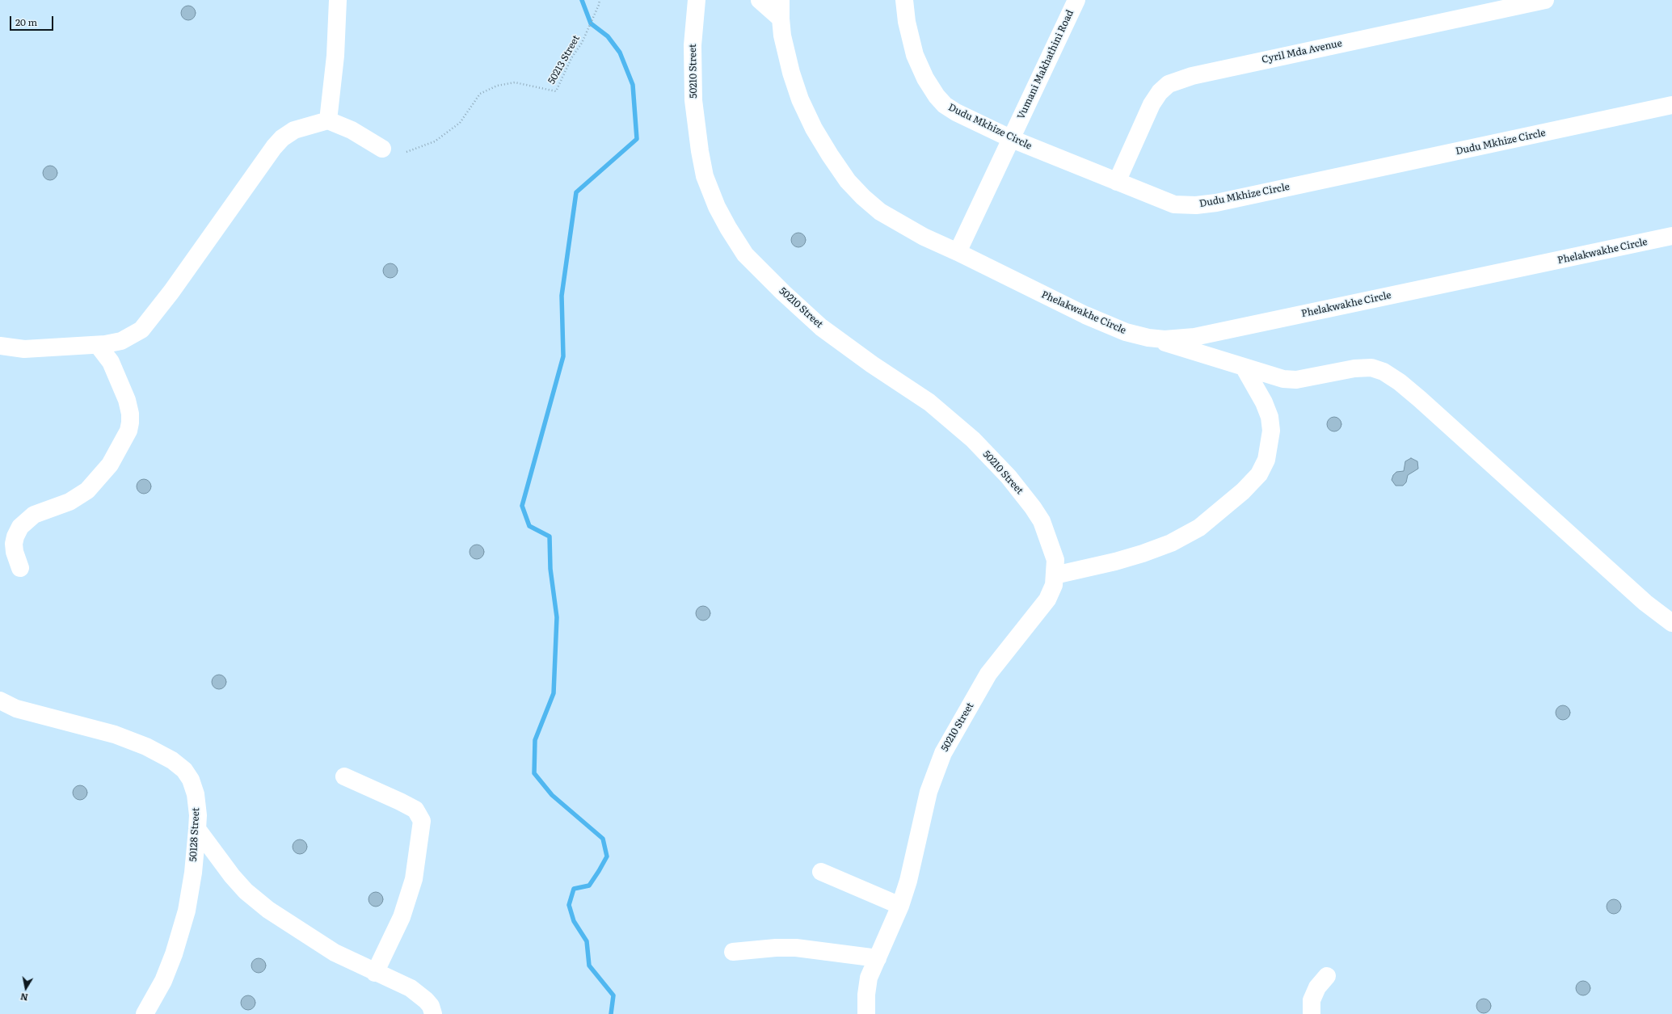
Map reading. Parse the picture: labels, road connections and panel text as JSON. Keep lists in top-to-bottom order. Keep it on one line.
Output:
{"streets":{"street":["Cyril Mda Avenue","Vumani Makhathini Road","50210 Street","Dudu Mkhize Circle","Phelakwakhe Circle","50128 Street"],"path":["50213 Street"]},"crossings":[["Cyril Mda Avenue","Dudu Mkhize Circle"],["Vumani Makhathini Road","Dudu Mkhize Circle"],["Vumani Makhathini Road","Phelakwakhe Circle"]],"scale_bar":"20 m","north":"bottom"}
